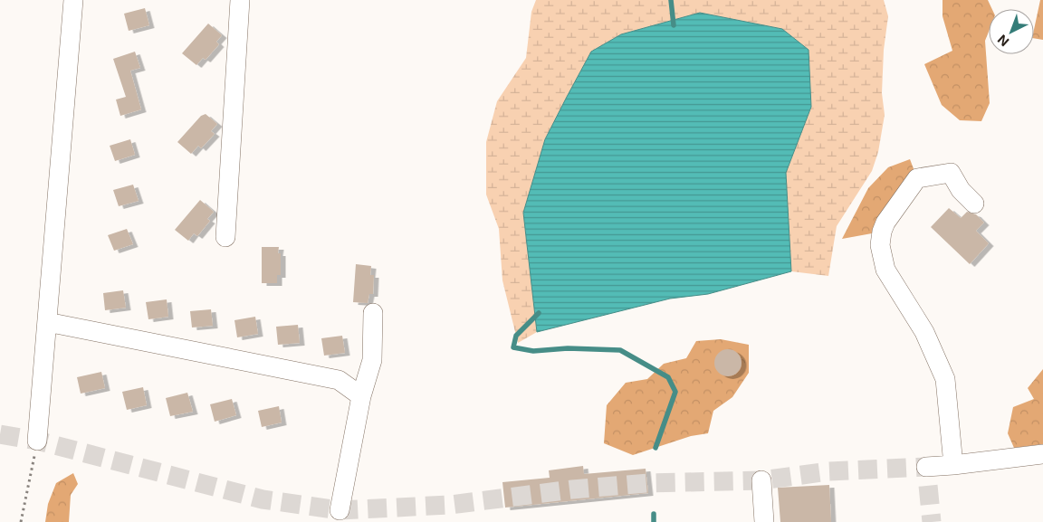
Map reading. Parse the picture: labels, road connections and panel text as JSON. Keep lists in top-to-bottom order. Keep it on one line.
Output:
{"north":"bottom left"}
